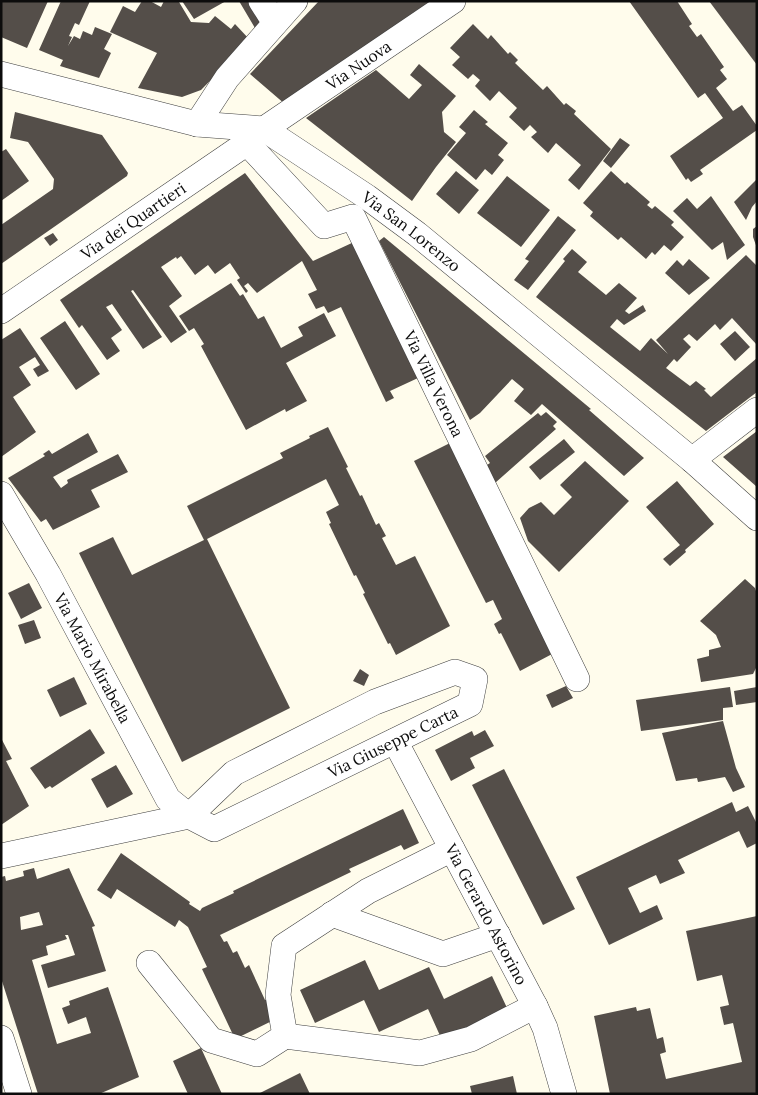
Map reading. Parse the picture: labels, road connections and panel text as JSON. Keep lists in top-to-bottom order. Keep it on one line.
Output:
{"streets":{"street":["Via Nuova","Via dei Quartieri","Via San Lorenzo","Via Villa Verona","Via Mario Mirabella","Via Giuseppe Carta","Via Gerardo Astorino"]},"crossings":[["Via Nuova","Via dei Quartieri"],["Via Nuova","Via San Lorenzo"],["Via dei Quartieri","Via San Lorenzo"],["Via San Lorenzo","Via Villa Verona"],["Via Mario Mirabella","Via Giuseppe Carta"],["Via Giuseppe Carta","Via Gerardo Astorino"]]}
